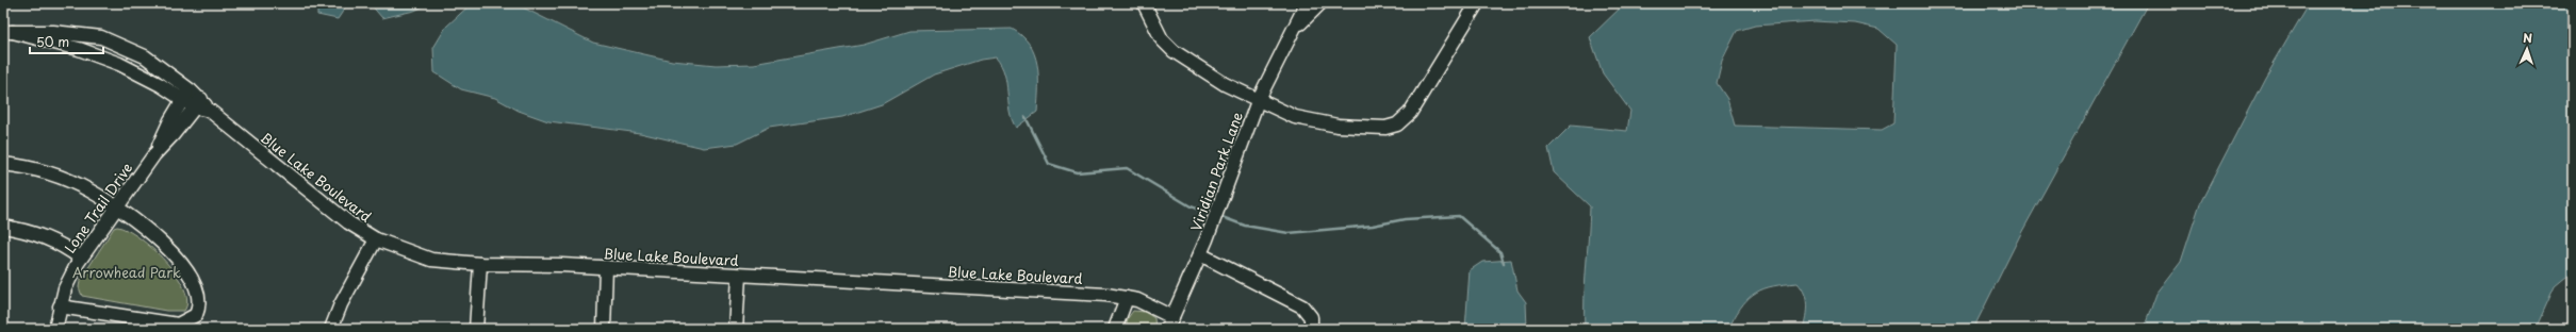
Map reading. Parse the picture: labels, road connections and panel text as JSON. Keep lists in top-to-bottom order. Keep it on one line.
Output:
{"streets":{"street":["Viridian Park Lane","Blue Lake Boulevard","Lone Trail Drive"]},"crossings":[["Viridian Park Lane","Blue Lake Boulevard"],["Blue Lake Boulevard","Lone Trail Drive"]],"parks":["Arrowhead Park"],"scale_bar":"50 m","north":"top"}
